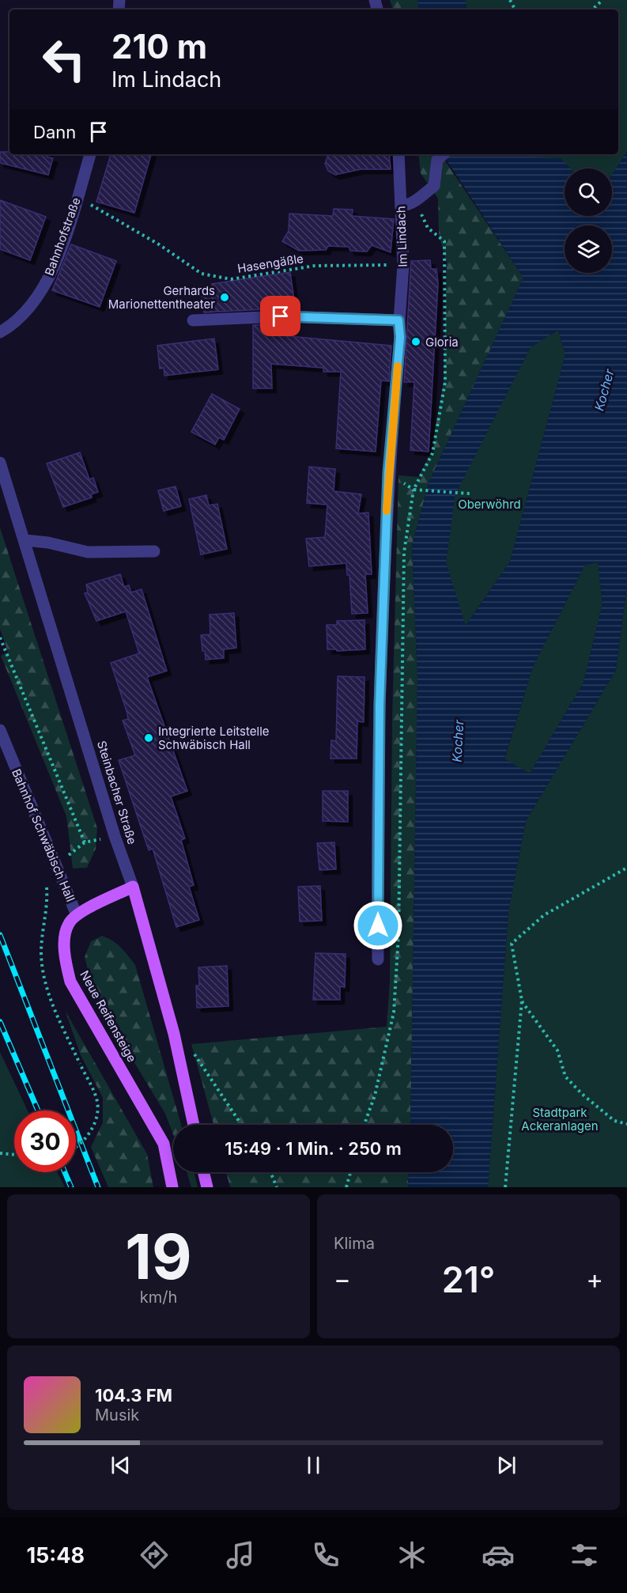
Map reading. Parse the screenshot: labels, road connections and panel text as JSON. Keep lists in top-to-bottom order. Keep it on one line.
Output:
{"streets":{"main road":["Steinbacher Straße","Neue Reifensteige"],"street":["Bahnhofstraße","Im Lindach","Bahnhof Schwäbisch Hall"],"path":["Hasengäßle"]},"crossings":[["Bahnhofstraße","Hasengäßle"],["Im Lindach","Hasengäßle"],["Bahnhof Schwäbisch Hall","Neue Reifensteige"]],"water":["Kocher"],"parks":["Oberwöhrd","Stadtpark Ackeranlagen"],"places":["Gerhards Marionettentheater","Gloria","Integrierte Leitstelle Schwäbisch Hall"],"page":{"turn":["210 m","Im Lindach"],"then":"Dann","limit":"30","trip":"15:49 · 1 Min. · 250 m","tile":[["19","km/h"],"Klima"],"heat":["−","21°","+"],"song":["104.3 FM","Musik"],"tabs":"15:48"}}
